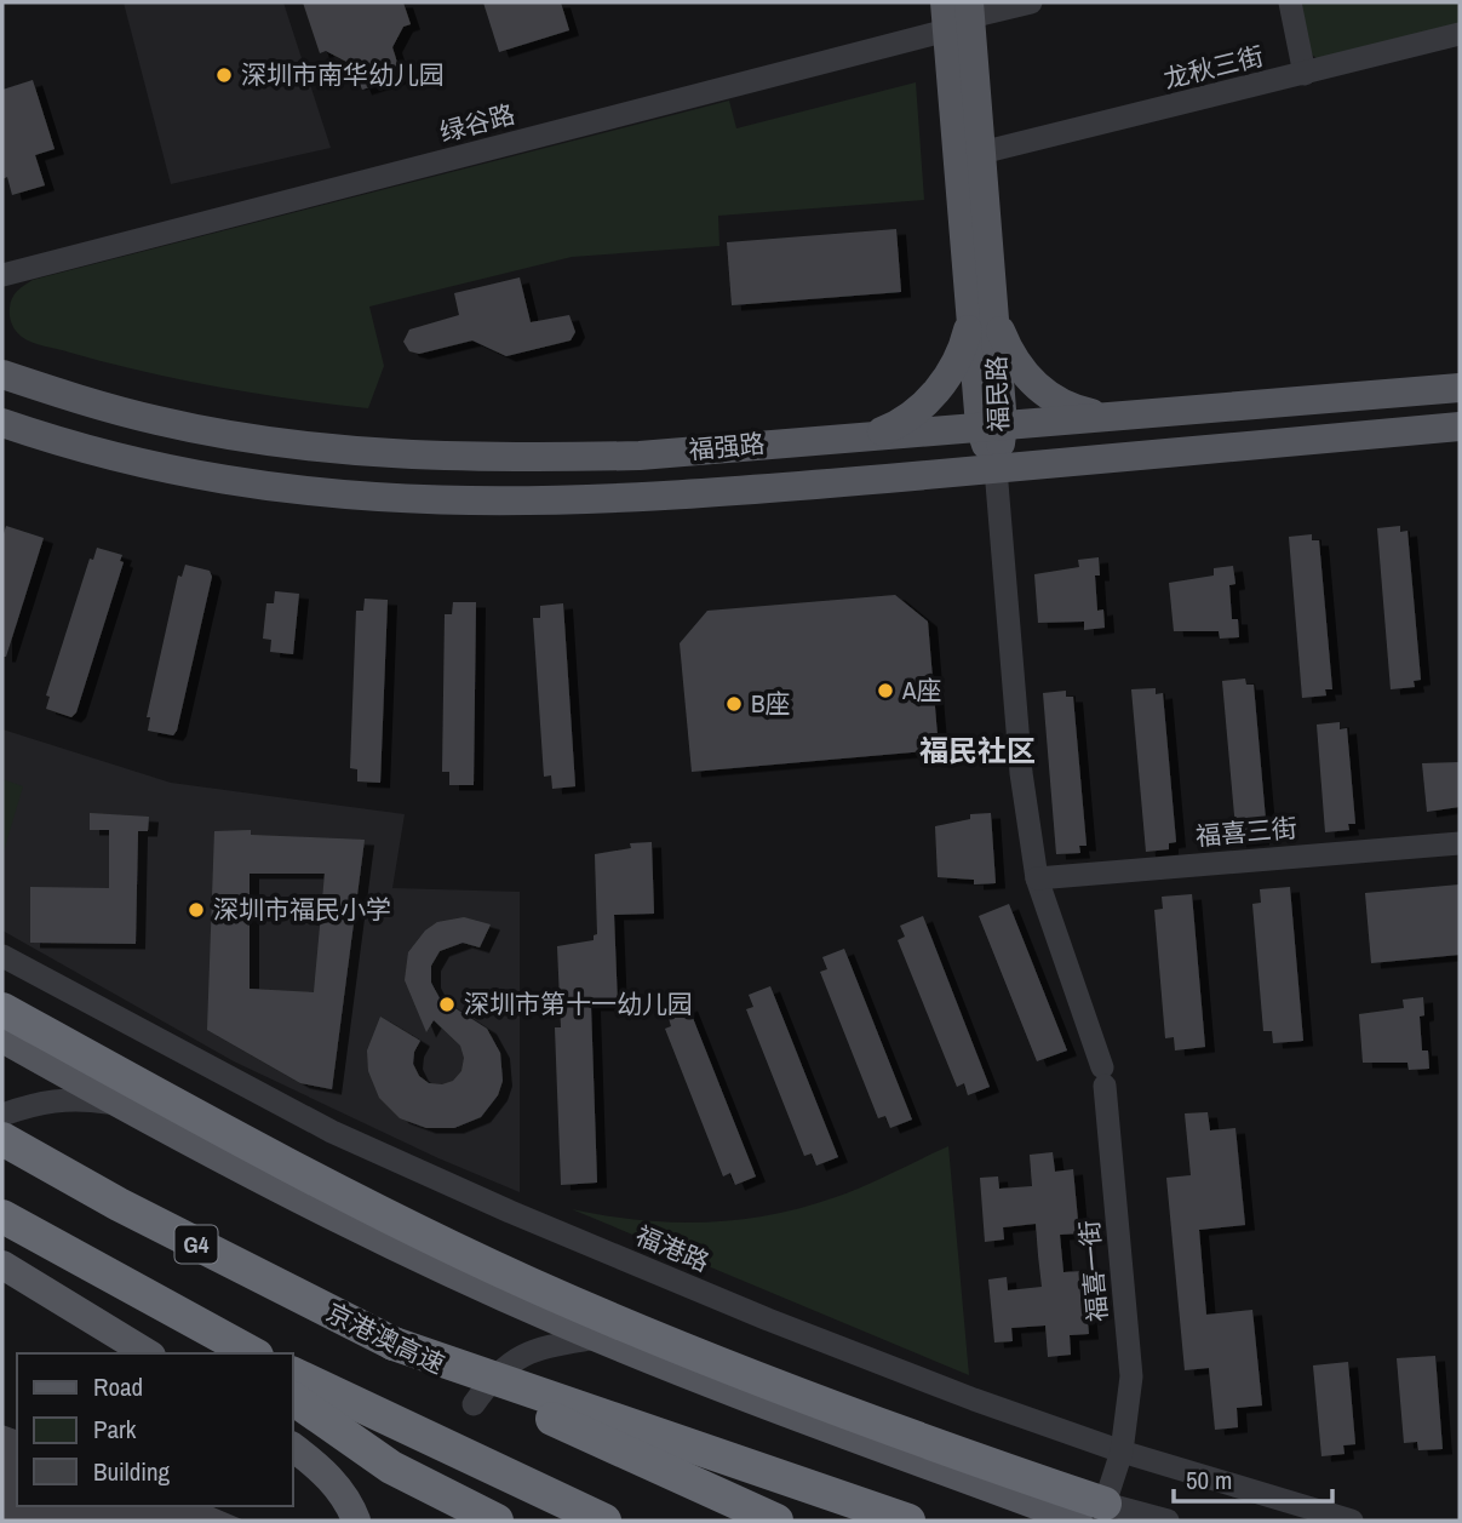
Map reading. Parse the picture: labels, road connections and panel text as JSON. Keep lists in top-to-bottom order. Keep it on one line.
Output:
{"streets":{"highway":["G4","京港澳高速"],"main road":["福民路","福强路"],"street":["龙秋三街","绿谷路","福喜三街","福港路","福喜一街"]},"crossings":[["龙秋三街","福民路"],["绿谷路","福民路"],["福民路","福强路"],["福民路","福喜一街"],["福强路","福喜一街"],["福喜三街","福喜一街"],["福港路","福喜一街"]],"districts":["福民社区"],"places":["深圳市南华幼儿园","A座","B座","深圳市福民小学","深圳市第十一幼儿园"],"legend":["Road","Park","Building"],"scale_bar":"50 m"}
